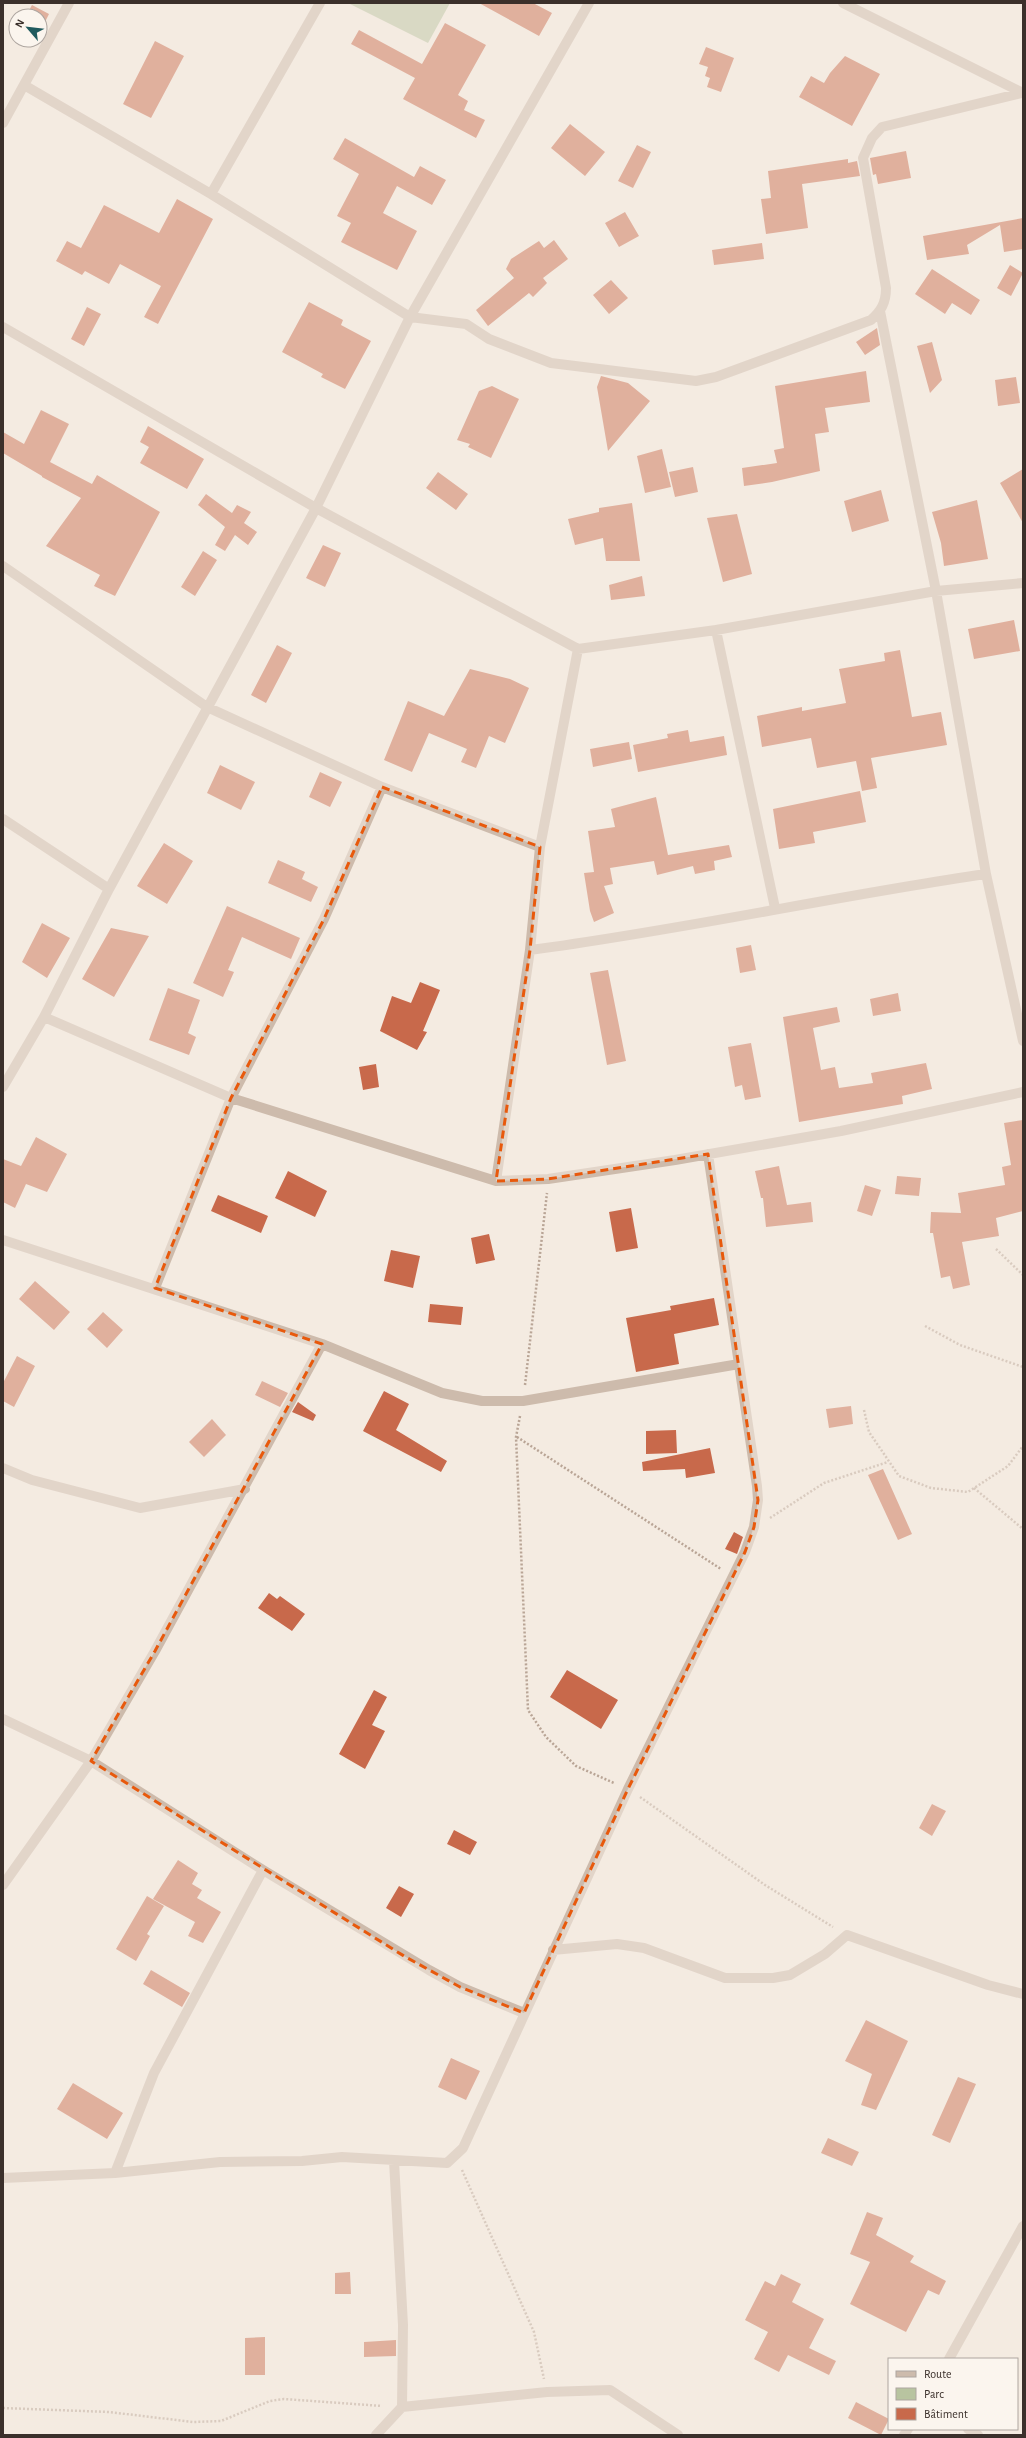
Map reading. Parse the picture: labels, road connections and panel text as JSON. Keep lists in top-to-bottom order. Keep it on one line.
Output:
{"legend":["Route","Parc","Bâtiment"],"north":"top left"}
